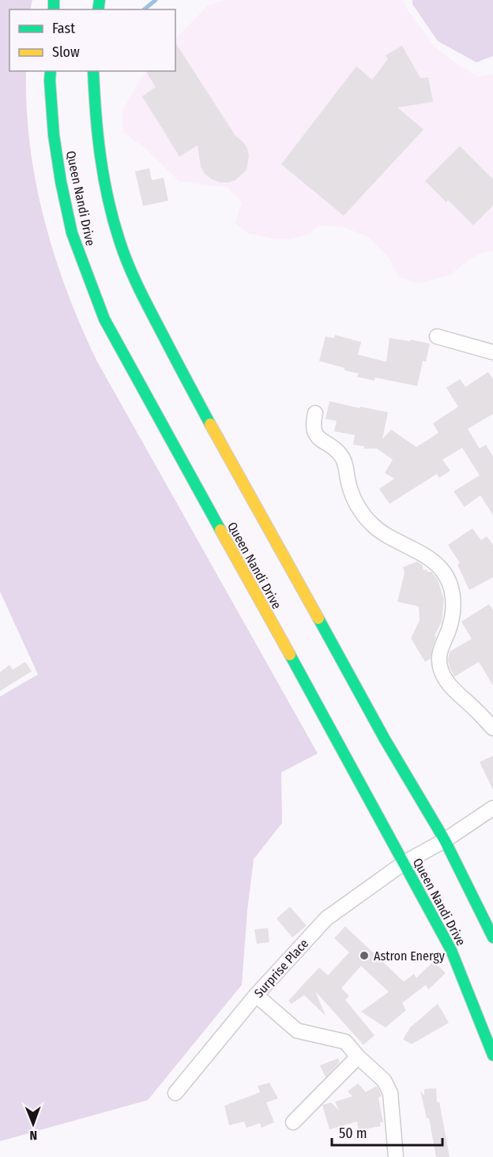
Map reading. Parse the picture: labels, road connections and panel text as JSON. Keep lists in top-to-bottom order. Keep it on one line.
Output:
{"streets":{"main road":["Queen Nandi Drive"],"street":["Surprise Place"]},"crossings":[["Queen Nandi Drive","Surprise Place"]],"places":["Astron Energy"],"legend":["Fast","Slow"],"scale_bar":"50 m","north":"bottom"}
